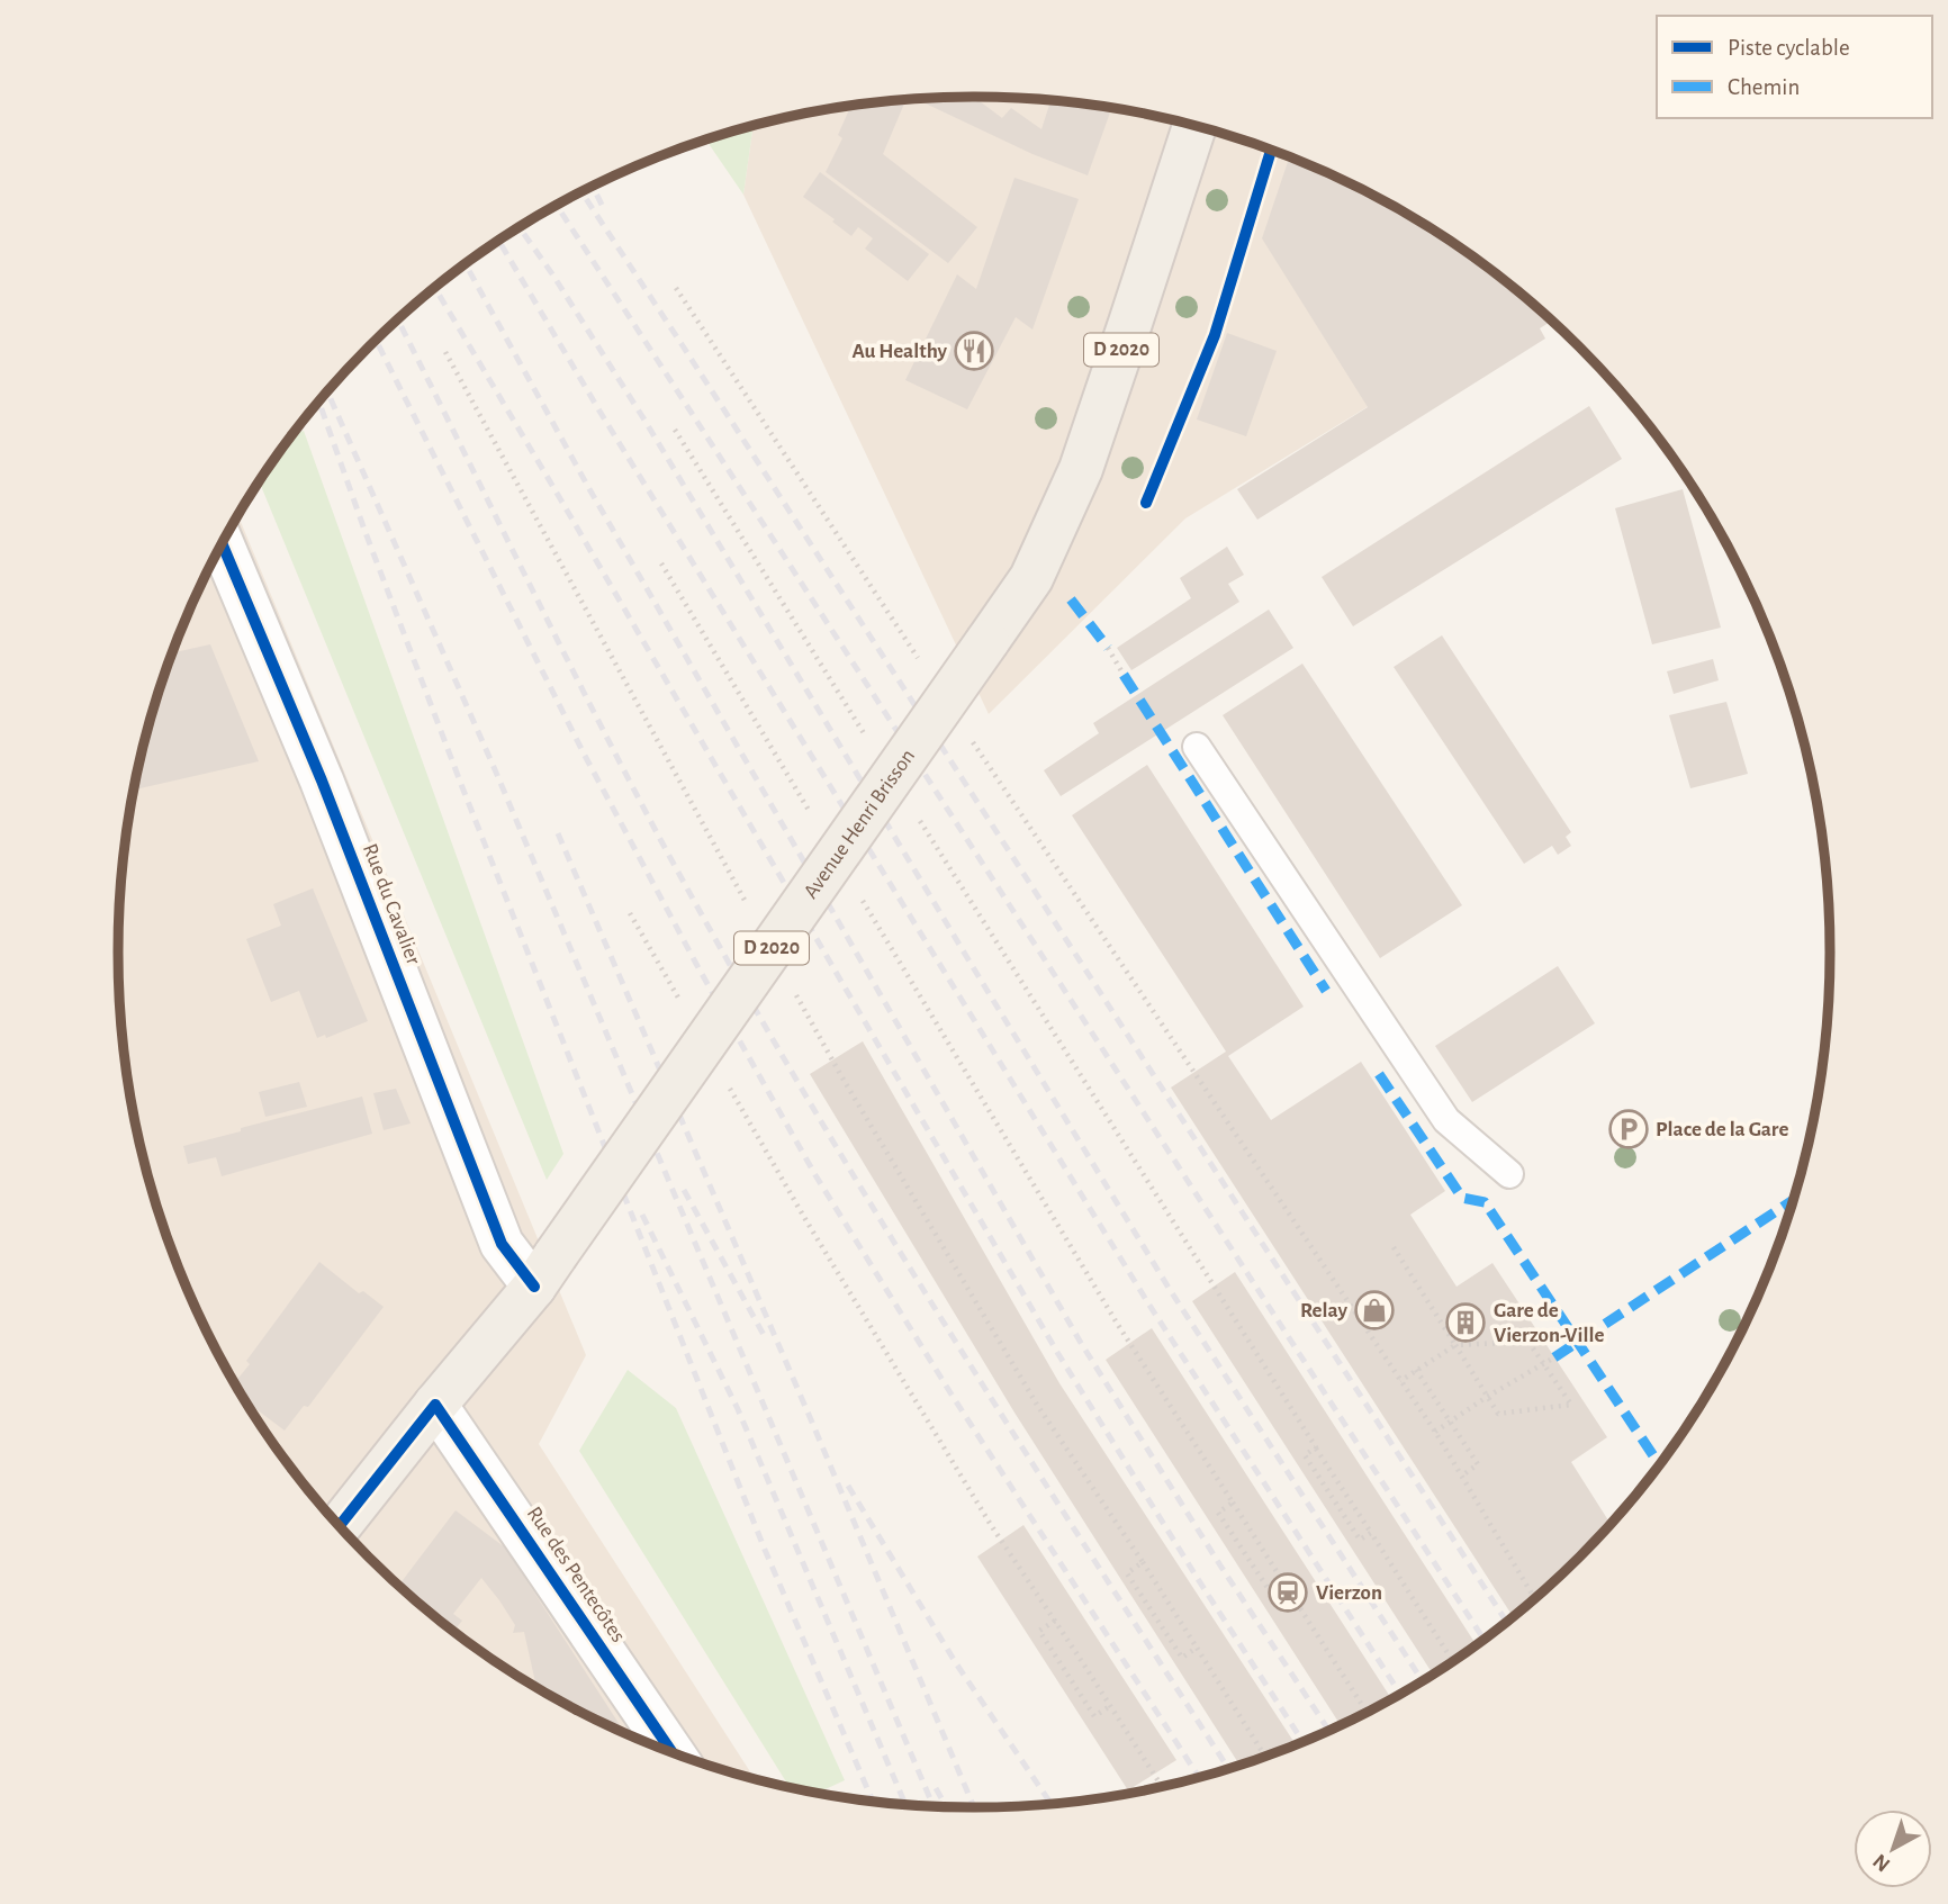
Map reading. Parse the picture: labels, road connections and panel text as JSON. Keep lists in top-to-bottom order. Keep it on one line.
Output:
{"streets":{"main road":["D 2020","Avenue Henri Brisson"],"street":["Rue du Cavalier","Rue des Pentecôtes"]},"crossings":[["Avenue Henri Brisson","Rue du Cavalier"],["Avenue Henri Brisson","Rue des Pentecôtes"]],"places":{"restaurant":["Au Healthy"],"parking":["Place de la Gare"],"shop":["Relay"],"building":["Gare de Vierzon-Ville"],"station":["Vierzon"]},"legend":["Piste cyclable","Chemin"],"north":"bottom left"}
